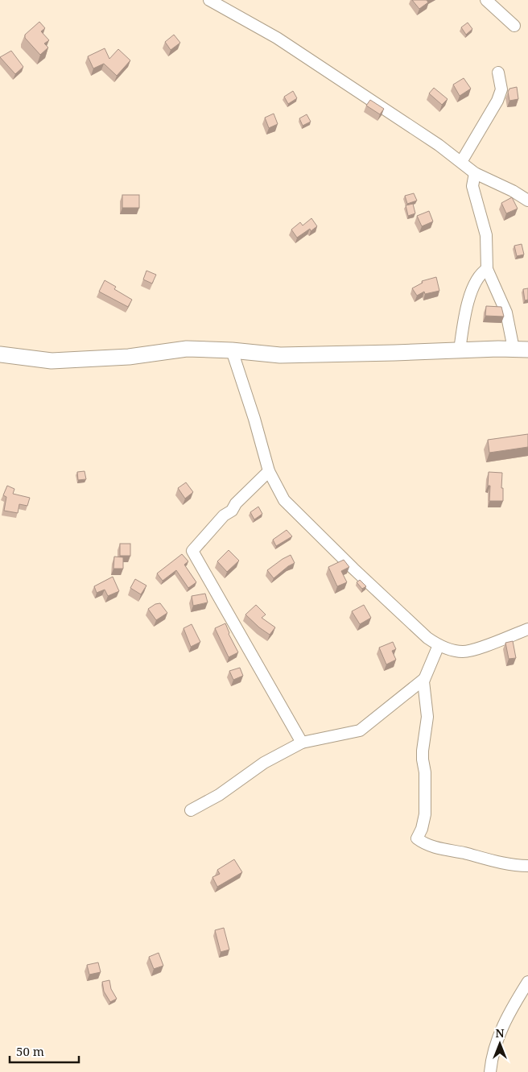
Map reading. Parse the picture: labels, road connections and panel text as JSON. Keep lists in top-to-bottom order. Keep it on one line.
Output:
{"scale_bar":"50 m","north":"top"}
